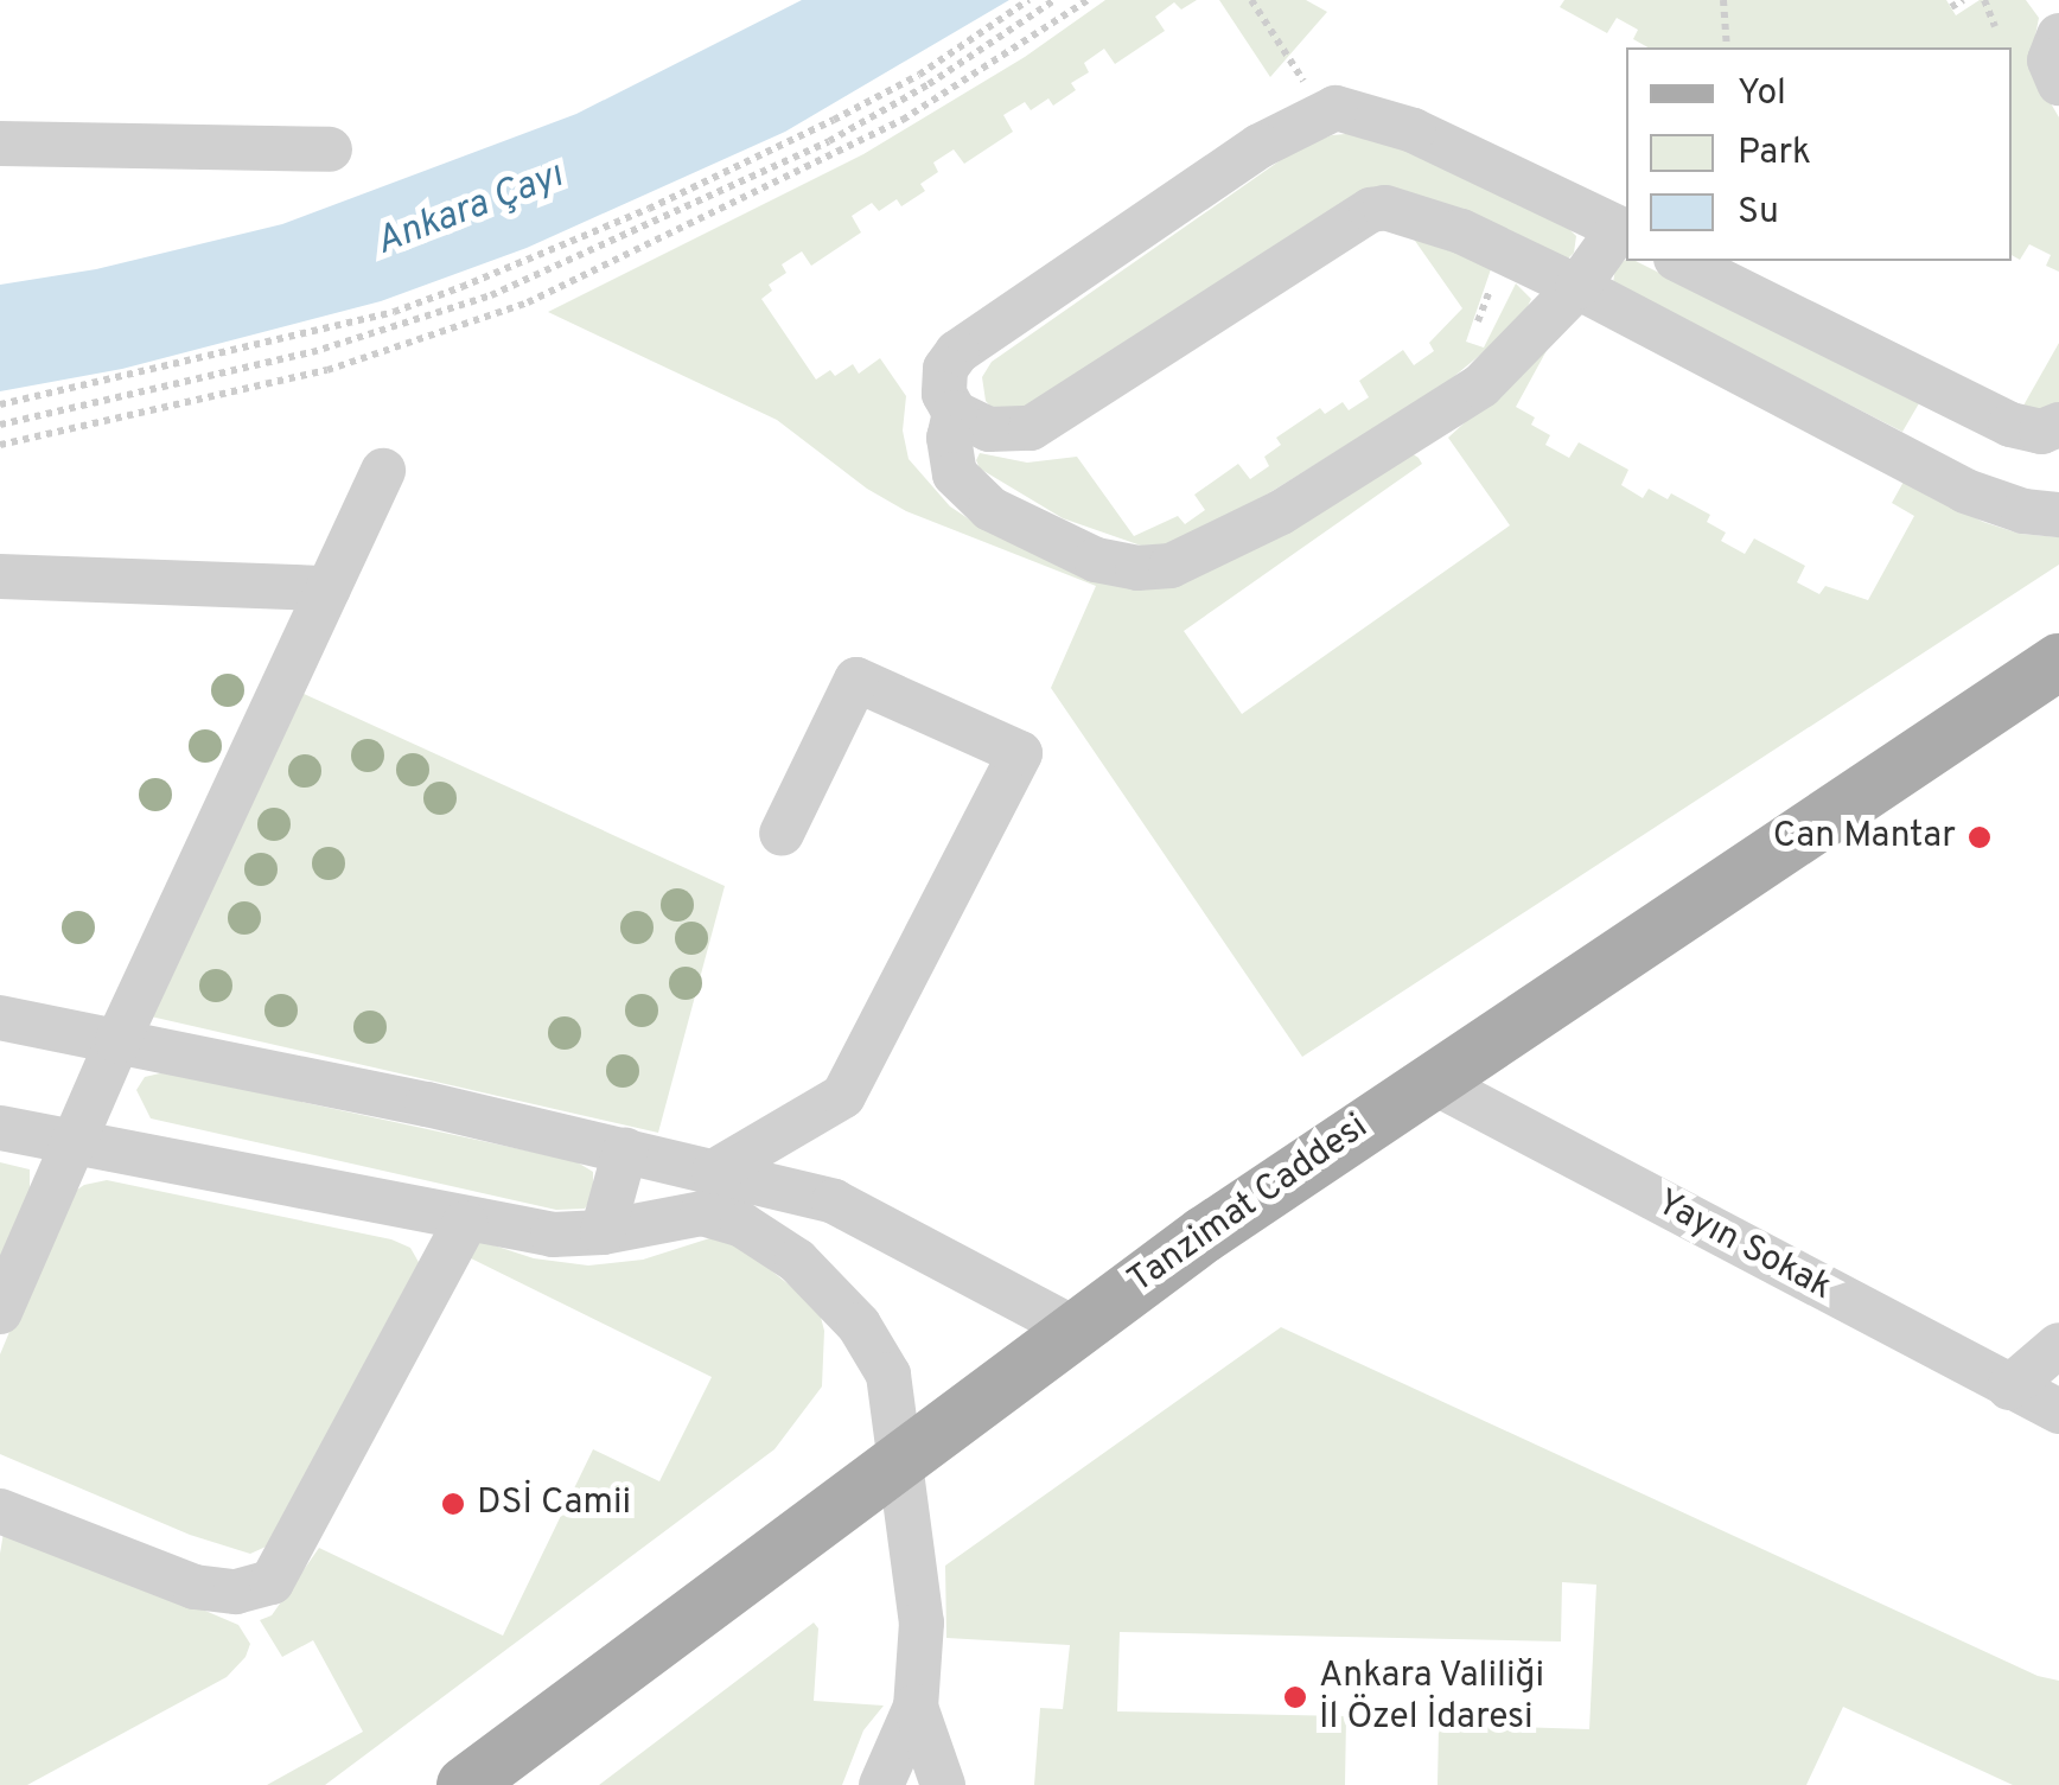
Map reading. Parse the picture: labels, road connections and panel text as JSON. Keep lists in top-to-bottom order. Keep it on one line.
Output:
{"streets":{"main road":["Tanzimat Caddesi"],"street":["Yayın Sokak"]},"crossings":[["Tanzimat Caddesi","Yayın Sokak"]],"water":["Ankara Çayı"],"places":["Can Mantar","DSİ Camii","Ankara Valiliği İl Özel İdaresi"],"legend":["Yol","Park","Su"]}
